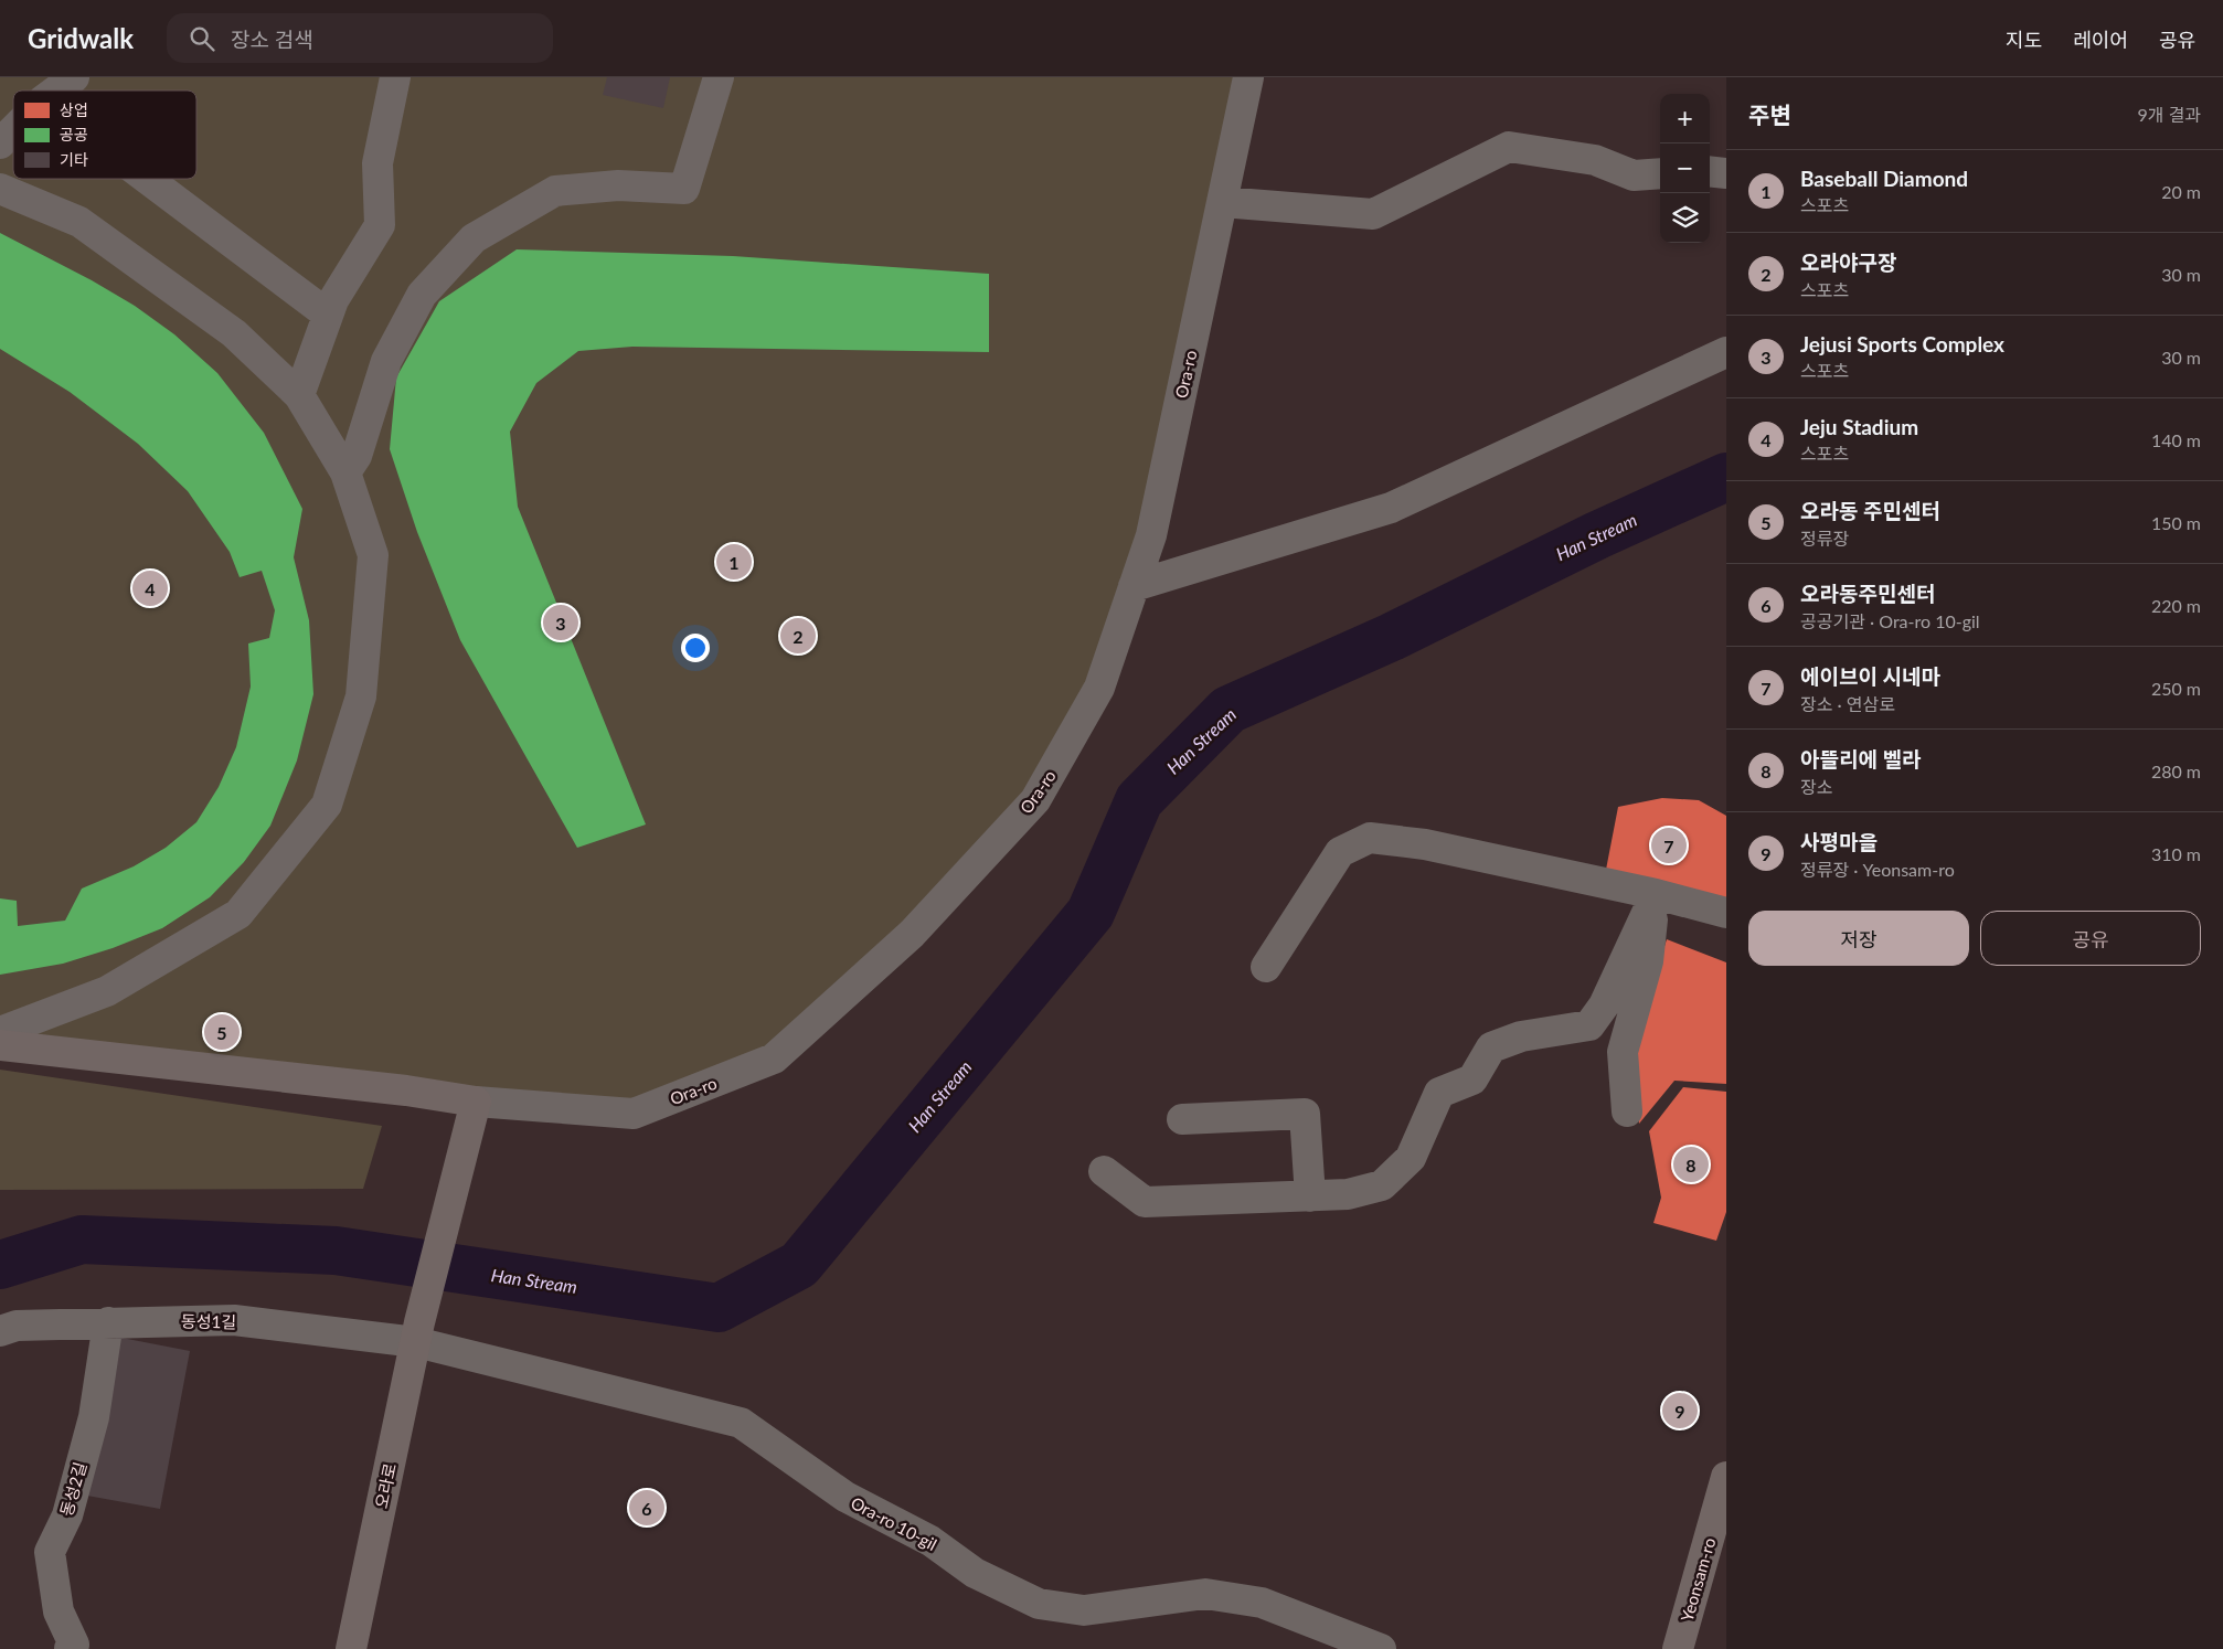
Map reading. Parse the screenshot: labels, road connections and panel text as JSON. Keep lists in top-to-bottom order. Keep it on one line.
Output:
{"streets":{"main road":["오라로","Yeonsam-ro"],"street":["Ora-ro","동성1길","동성2길","Ora-ro 10-gil"]},"crossings":[["Ora-ro","오라로"],["동성1길","오라로"],["동성1길","동성2길"],["동성1길","Ora-ro 10-gil"],["오라로","Ora-ro 10-gil"]],"water":["Han Stream"],"legend":["상업","공공","기타"],"page":{"header":"Gridwalk","search":"장소 검색","nav":["지도","레이어","공유"],"heading":["주변","9개 결과"],"map_buttons":["+","−"],"list":[{"mark":"1","name":"Baseball Diamond","note":"스포츠","value":"20 m"},{"mark":"2","name":"오라야구장","note":"스포츠","value":"30 m"},{"mark":"3","name":"Jejusi Sports Complex","note":"스포츠","value":"30 m"},{"mark":"4","name":"Jeju Stadium","note":"스포츠","value":"140 m"},{"mark":"5","name":"오라동 주민센터","note":"정류장","value":"150 m"},{"mark":"6","name":"오라동주민센터","note":"공공기관 · Ora-ro 10-gil","value":"220 m"},{"mark":"7","name":"에이브이 시네마","note":"장소 · 연삼로","value":"250 m"},{"mark":"8","name":"아뜰리에 벨라","note":"장소","value":"280 m"},{"mark":"9","name":"사평마을","note":"정류장 · Yeonsam-ro","value":"310 m"}],"pins":["1","4","3","2","7","5","8","9","6"],"buttons":["저장","공유"]}}
